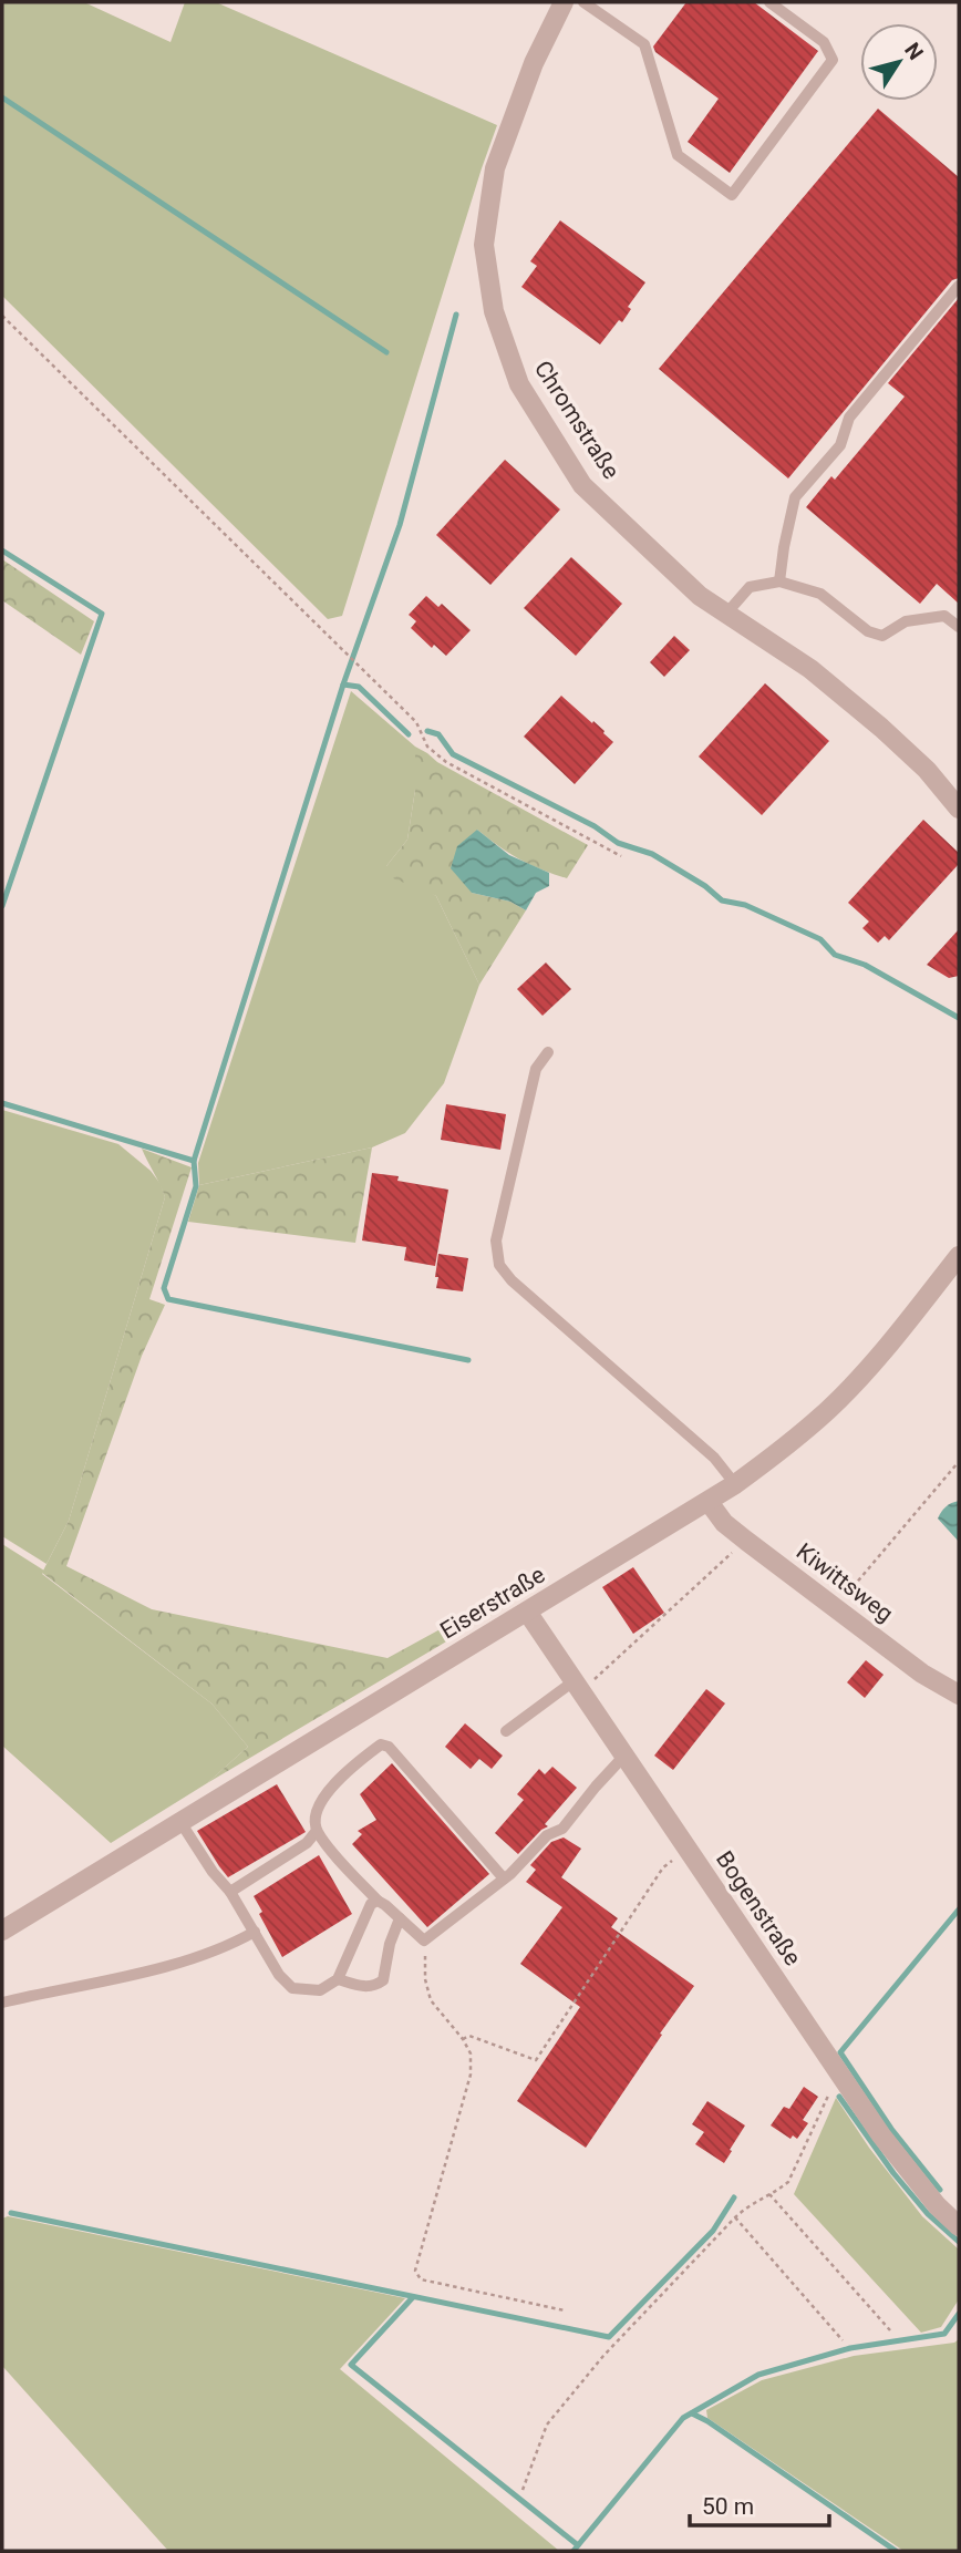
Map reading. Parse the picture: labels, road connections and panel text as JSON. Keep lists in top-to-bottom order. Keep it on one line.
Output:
{"streets":{"street":["Chromstraße","Kiwittsweg","Eiserstraße","Bogenstraße"]},"crossings":[["Kiwittsweg","Eiserstraße"],["Eiserstraße","Bogenstraße"]],"scale_bar":"50 m","north":"top right"}
